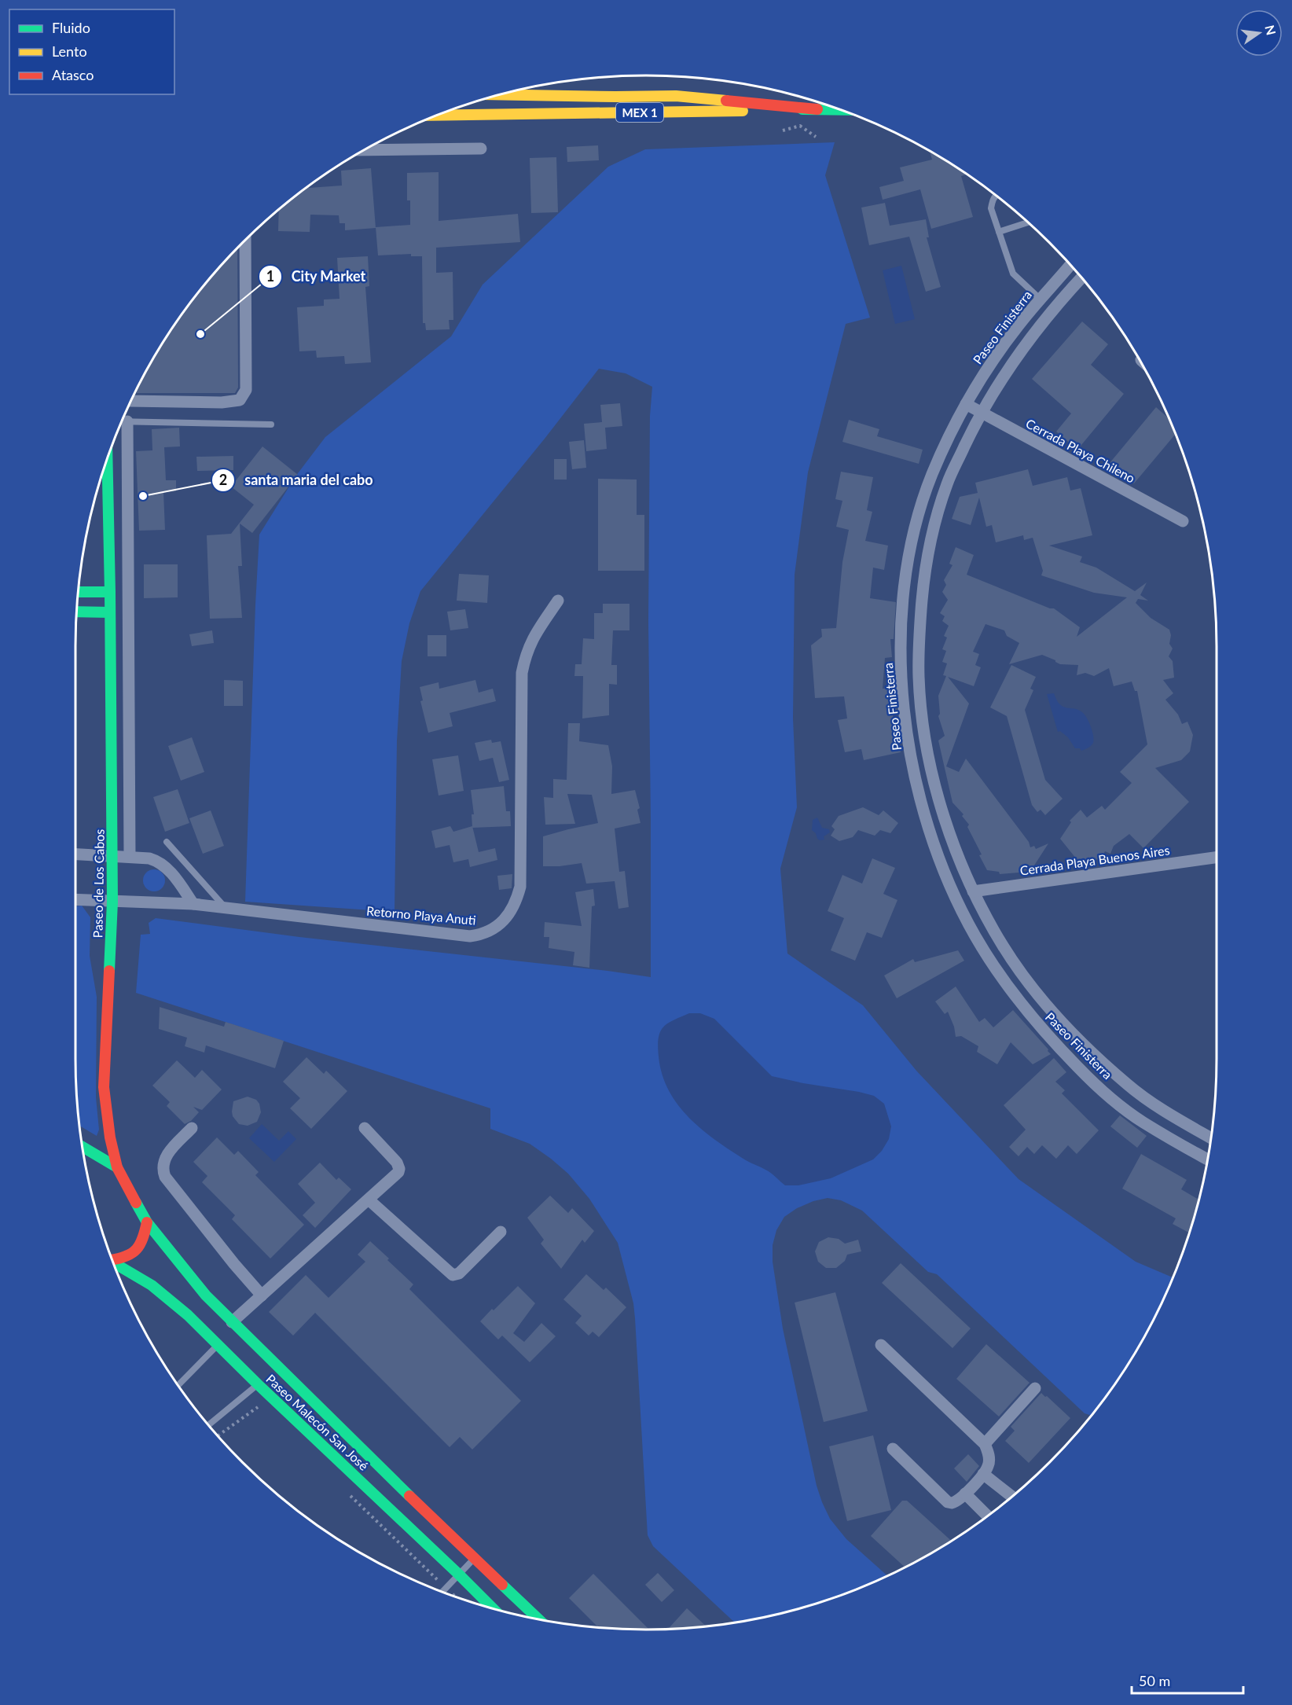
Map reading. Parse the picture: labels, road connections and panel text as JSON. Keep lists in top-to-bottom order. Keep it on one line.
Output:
{"streets":{"main road":["MEX 1","Paseo de Los Cabos","Paseo Malecón San José"],"street":["Paseo Finisterra","Cerrada Playa Chileno","Cerrada Playa Buenos Aires","Retorno Playa Anuti"]},"crossings":[["Paseo Finisterra","Cerrada Playa Chileno"],["Paseo Finisterra","Cerrada Playa Buenos Aires"],["Paseo de Los Cabos","Retorno Playa Anuti"],["Paseo de Los Cabos","Paseo Malecón San José"]],"places":["City Market","santa maria del cabo"],"legend":["Fluido","Lento","Atasco"],"scale_bar":"50 m","north":"right"}
